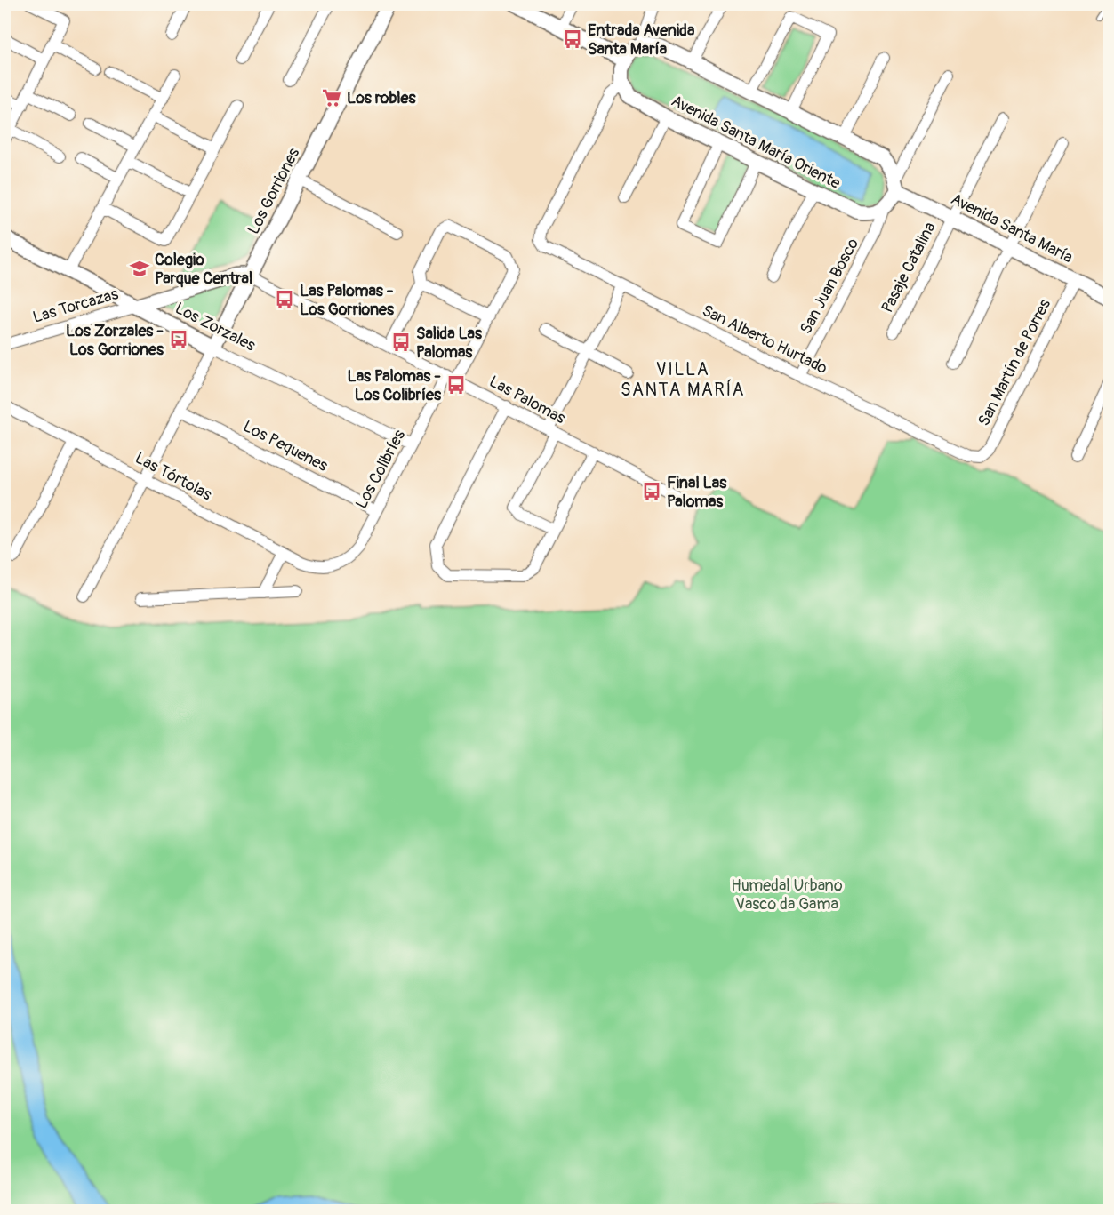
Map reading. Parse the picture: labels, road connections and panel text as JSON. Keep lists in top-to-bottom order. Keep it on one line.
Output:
{"streets":{"street":["Avenida Santa María Oriente","Los Gorriones","Avenida Santa María","Pasaje Catalina","San Juan Bosco","Las Torcazas","Los Zorzales","San Alberto Hurtado","San Martín de Porres","Las Palomas","Los Pequenes","Los Colibríes","Las Tórtolas"]},"crossings":[["Avenida Santa María Oriente","San Juan Bosco"],["Avenida Santa María Oriente","San Alberto Hurtado"],["Los Gorriones","Las Torcazas"],["Los Gorriones","Los Zorzales"],["Los Gorriones","Las Palomas"],["Los Gorriones","Los Pequenes"],["Los Gorriones","Las Tórtolas"],["Avenida Santa María","Pasaje Catalina"],["Avenida Santa María","San Martín de Porres"],["San Juan Bosco","San Alberto Hurtado"],["Las Torcazas","Los Zorzales"],["Las Torcazas","Las Palomas"],["Los Zorzales","Los Colibríes"],["San Alberto Hurtado","San Martín de Porres"],["Las Palomas","Los Colibríes"],["Los Pequenes","Los Colibríes"],["Los Colibríes","Las Tórtolas"]],"districts":["VILLA SANTA MARÍA"],"parks":["Humedal Urbano Vasco da Gama"],"places":{"bus stop":["Entrada Avenida Santa María","Las Palomas - Los Gorriones","Los Zorzales - Los Gorriones","Salida Las Palomas","Las Palomas - Los Colibríes","Final Las Palomas"],"supermarket":["Los robles"],"school or university":["Colegio Parque Central"]}}
